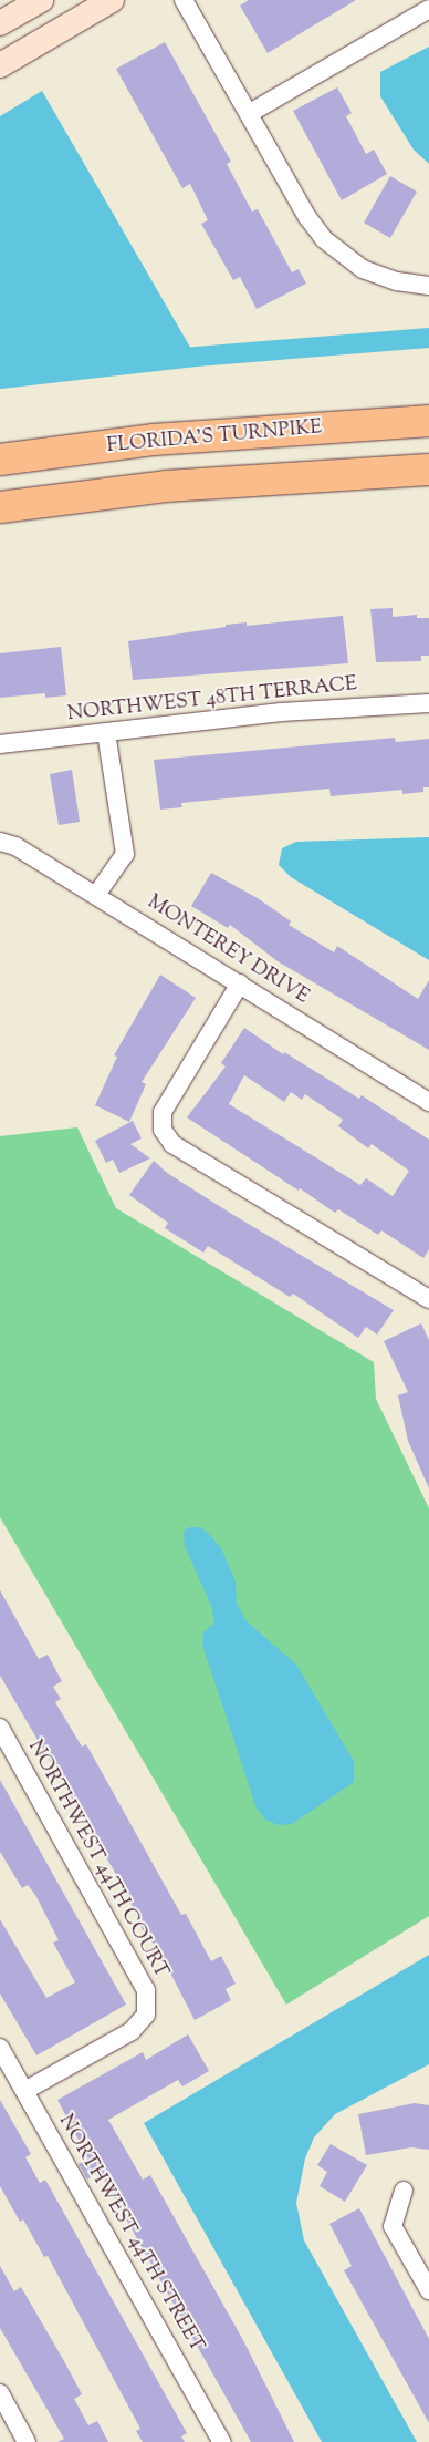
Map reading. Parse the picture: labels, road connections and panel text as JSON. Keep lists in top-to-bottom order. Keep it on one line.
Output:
{"streets":{"highway":["FLORIDA'S TURNPIKE"],"street":["NORTHWEST 48TH TERRACE","MONTEREY DRIVE","NORTHWEST 44TH COURT","NORTHWEST 44TH STREET"]},"crossings":[["NORTHWEST 44TH COURT","NORTHWEST 44TH STREET"]]}
